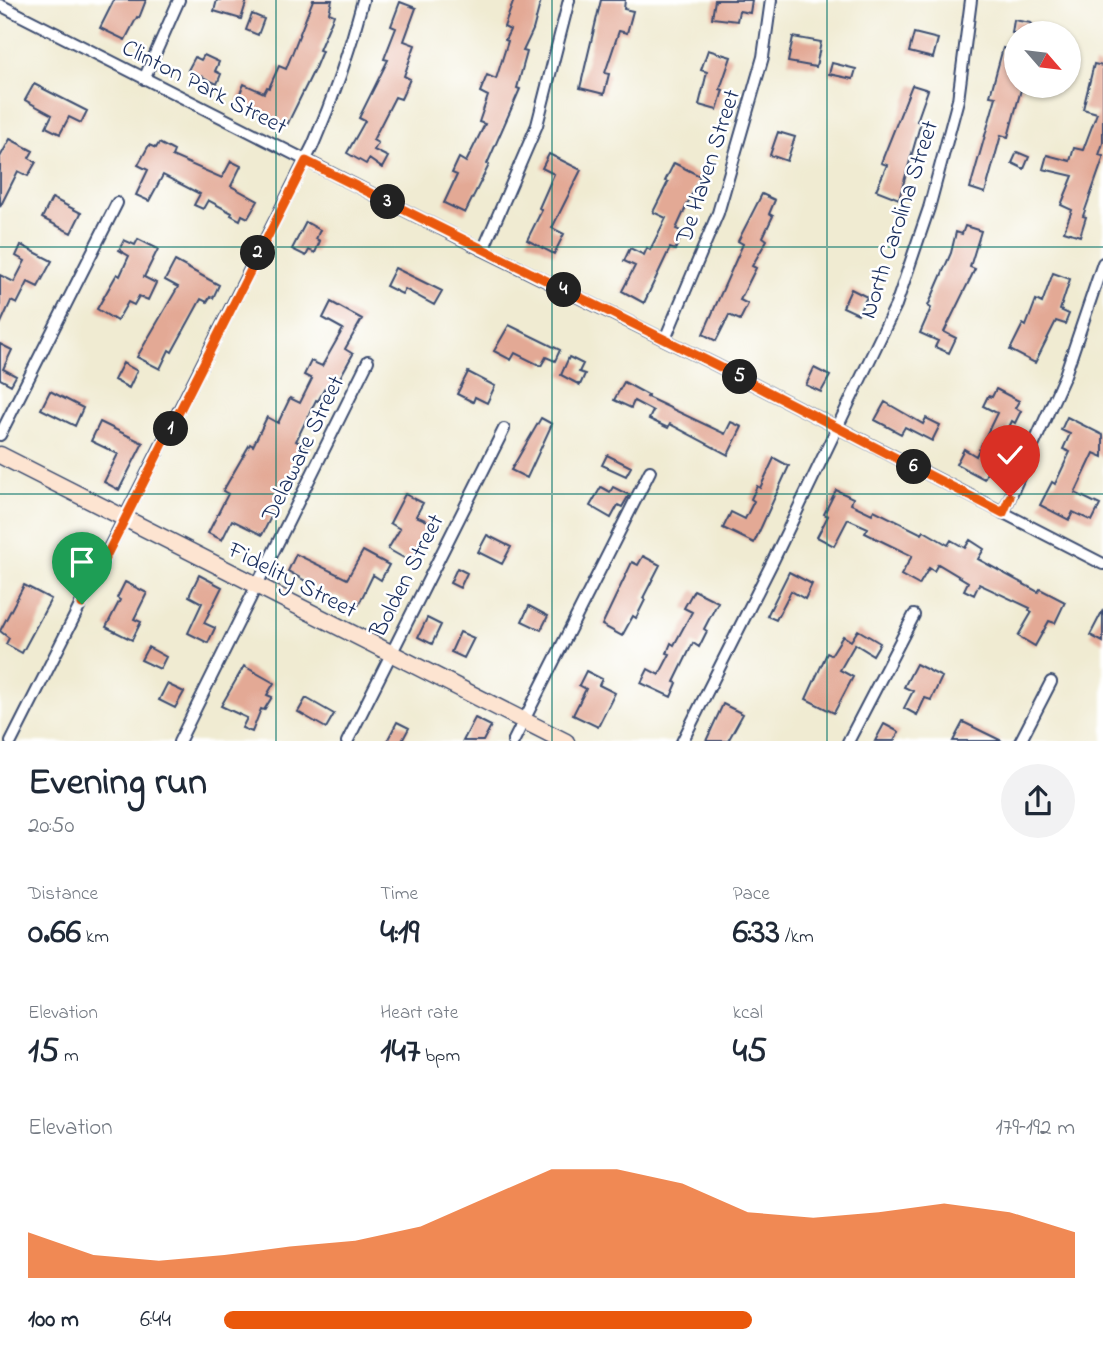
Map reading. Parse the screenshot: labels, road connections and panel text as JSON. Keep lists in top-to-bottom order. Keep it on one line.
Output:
{"streets":{"main road":["Fidelity Street"],"street":["Clinton Park Street","De Haven Street","North Carolina Street","Delaware Street","Bolden Street"]},"crossings":[["Clinton Park Street","De Haven Street"],["Clinton Park Street","North Carolina Street"],["Delaware Street","Fidelity Street"],["Bolden Street","Fidelity Street"]],"north":"bottom right","page":{"pins":["3","2","4","5","1","6"],"heading":["Evening run","20:50"],"stats":[["Distance","0.66 km"],["Time","4:19"],["Pace","6:33 /km"],["Elevation","15 m"],["Heart rate","147 bpm"],["kcal","45"]],"chart":["Elevation","179–192 m"],"list":[{"name":"100 m","note":"6:44"}]}}
